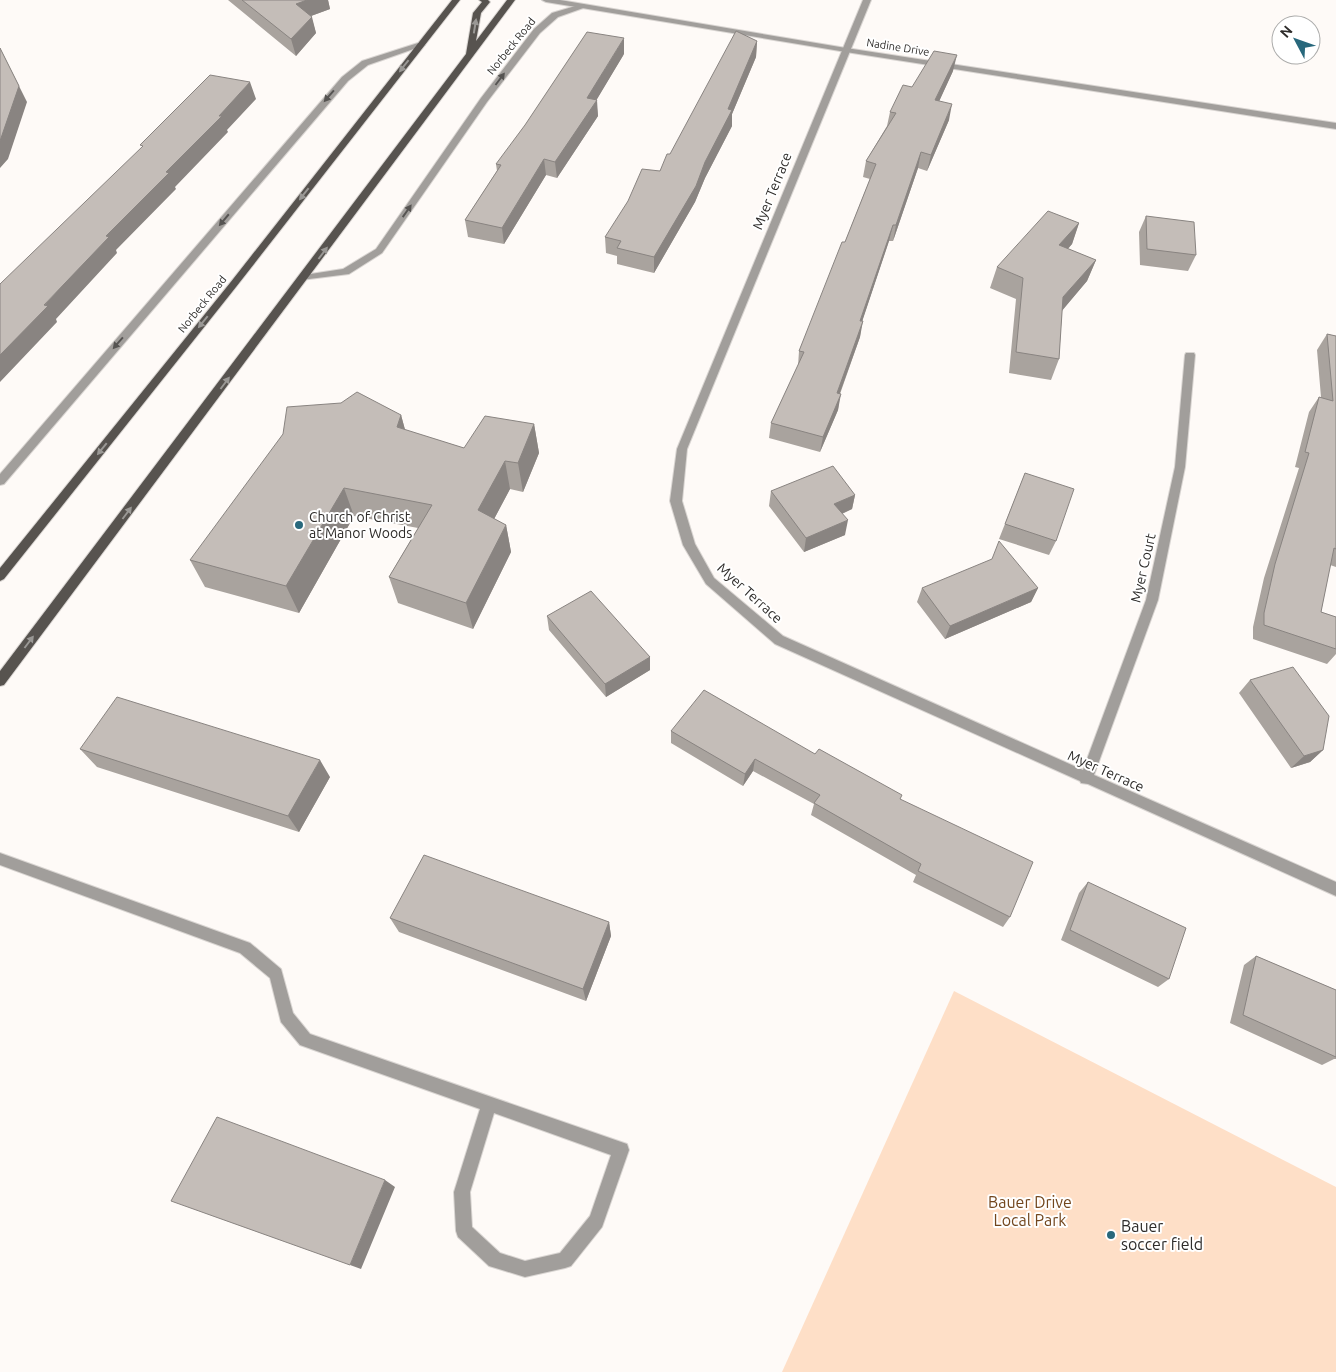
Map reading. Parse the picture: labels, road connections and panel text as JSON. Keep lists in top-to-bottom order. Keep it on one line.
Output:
{"streets":{"main road":["Norbeck Road"],"street":["Nadine Drive","Myer Terrace","Myer Court"]},"crossings":[["Norbeck Road","Nadine Drive"],["Nadine Drive","Myer Terrace"],["Myer Terrace","Myer Court"]],"parks":["Bauer Drive Local Park"],"places":["Church of Christ at Manor Woods","Bauer soccer field"],"north":"top left"}
